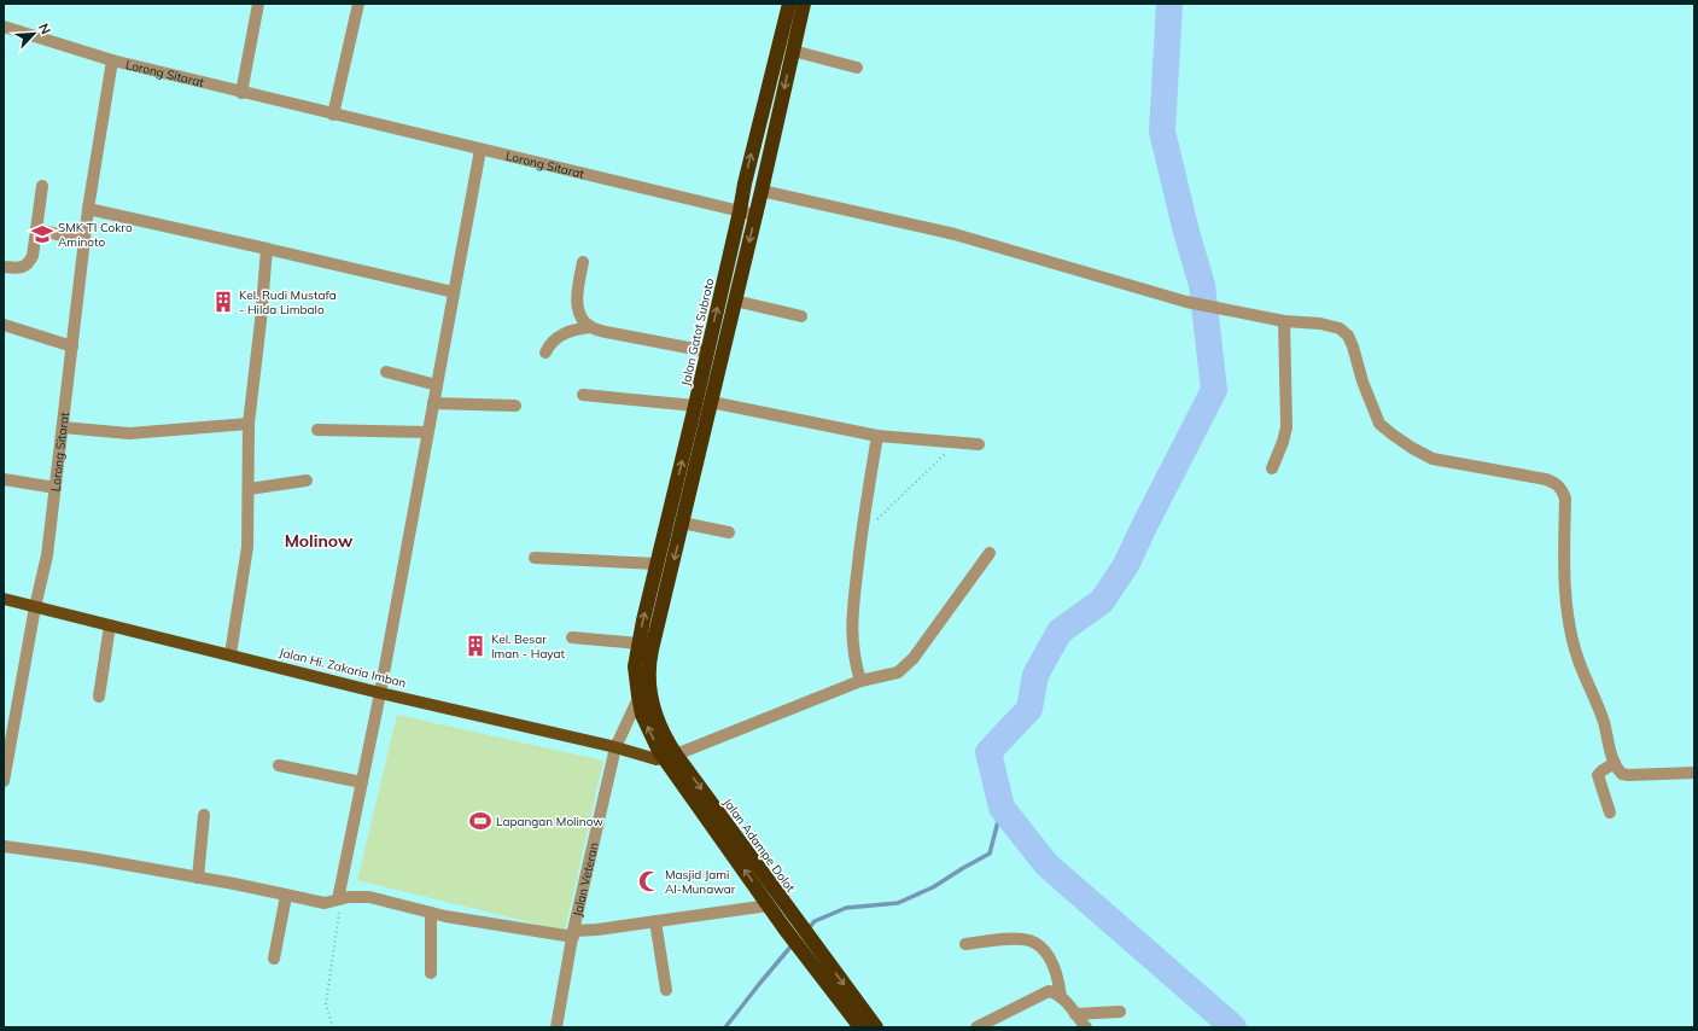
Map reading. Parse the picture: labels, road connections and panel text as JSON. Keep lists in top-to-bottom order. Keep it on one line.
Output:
{"streets":{"highway":["Jalan Gatot Subroto","Jalan Adampe Dolot"],"main road":["Jalan Hi. Zakaria Imban"],"street":["Lorong Sitarat","Jalan Veteran"]},"crossings":[["Lorong Sitarat","Jalan Gatot Subroto"],["Lorong Sitarat","Jalan Hi. Zakaria Imban"],["Jalan Gatot Subroto","Jalan Adampe Dolot"],["Jalan Hi. Zakaria Imban","Jalan Adampe Dolot"],["Jalan Hi. Zakaria Imban","Jalan Veteran"],["Jalan Adampe Dolot","Jalan Veteran"]],"districts":["Molinow"],"places":{"school or university":["SMK TI Cokro Aminoto"],"building":["Kel. Rudi Mustafa - Hilda Limbalo","Kel. Besar Iman - Hayat"],"sports":["Lapangan Molinow"],"mosque":["Masjid Jami Al-Munawar"]},"north":"top right"}
